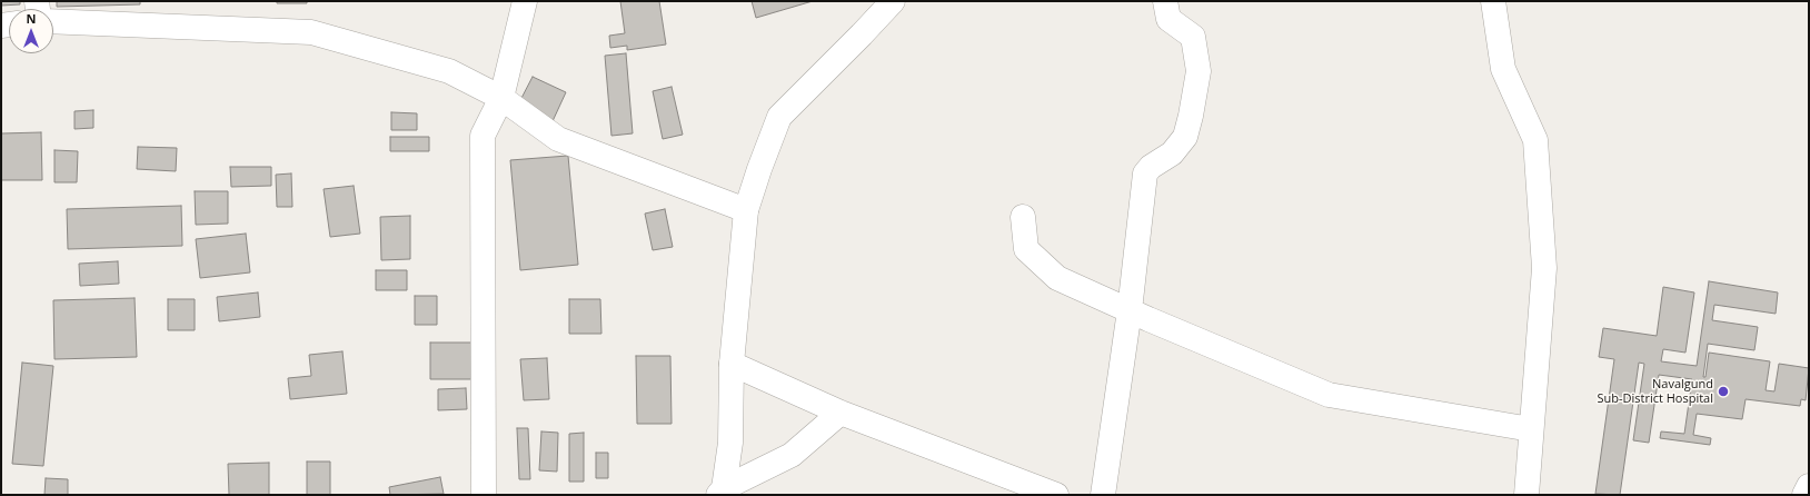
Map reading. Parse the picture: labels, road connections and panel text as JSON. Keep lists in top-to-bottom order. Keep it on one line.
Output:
{"places":["Navalgund Sub-District Hospital"],"north":"top"}
